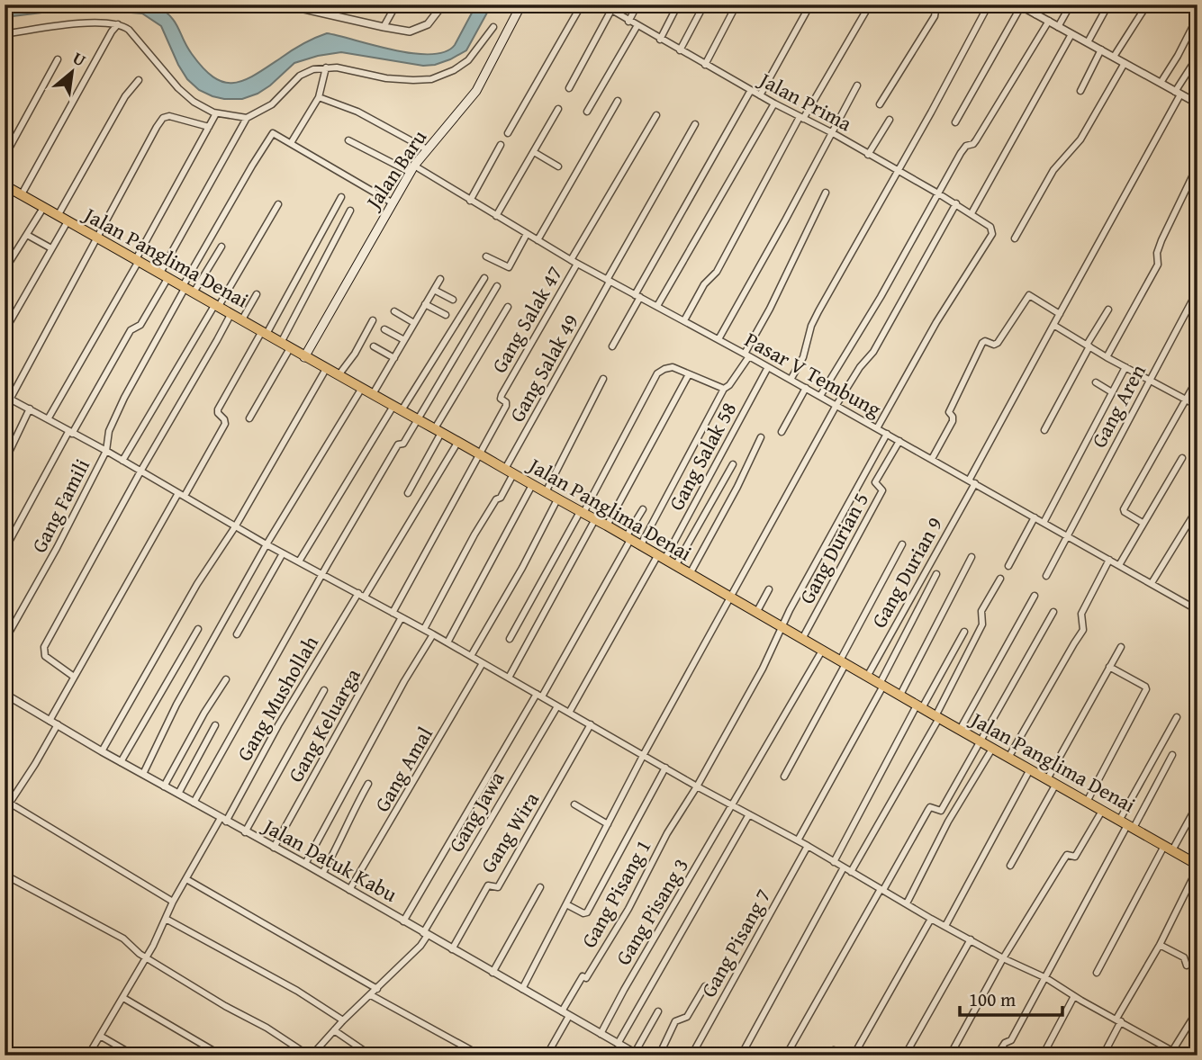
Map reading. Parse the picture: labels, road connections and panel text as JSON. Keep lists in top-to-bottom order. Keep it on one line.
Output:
{"streets":{"main road":["Jalan Baru","Jalan Panglima Denai"],"street":["Jalan Prima","Gang Salak 47","Gang Salak 49","Pasar V Tembung","Gang Aren","Gang Salak 58","Gang Famili","Gang Durian 5","Gang Durian 9","Gang Mushollah","Gang Keluarga","Gang Amal","Gang Jawa","Gang Wira","Jalan Datuk Kabu","Gang Pisang 1","Gang Pisang 3","Gang Pisang 7"]},"crossings":[["Jalan Prima","Pasar V Tembung"],["Jalan Baru","Jalan Panglima Denai"],["Jalan Baru","Pasar V Tembung"],["Jalan Panglima Denai","Gang Salak 47"],["Jalan Panglima Denai","Gang Salak 49"],["Jalan Panglima Denai","Gang Salak 58"],["Jalan Panglima Denai","Gang Famili"],["Jalan Panglima Denai","Gang Durian 5"],["Jalan Panglima Denai","Gang Durian 9"],["Jalan Panglima Denai","Gang Pisang 1"],["Jalan Panglima Denai","Gang Pisang 3"],["Gang Salak 47","Pasar V Tembung"],["Gang Salak 49","Pasar V Tembung"],["Pasar V Tembung","Gang Aren"],["Pasar V Tembung","Gang Salak 58"],["Pasar V Tembung","Gang Durian 5"],["Pasar V Tembung","Gang Durian 9"],["Pasar V Tembung","Gang Pisang 1"],["Gang Mushollah","Jalan Datuk Kabu"],["Gang Keluarga","Jalan Datuk Kabu"],["Gang Amal","Jalan Datuk Kabu"],["Gang Jawa","Jalan Datuk Kabu"],["Gang Wira","Jalan Datuk Kabu"],["Jalan Datuk Kabu","Gang Pisang 1"],["Jalan Datuk Kabu","Gang Pisang 3"]],"scale_bar":"100 m","north":"top right"}
